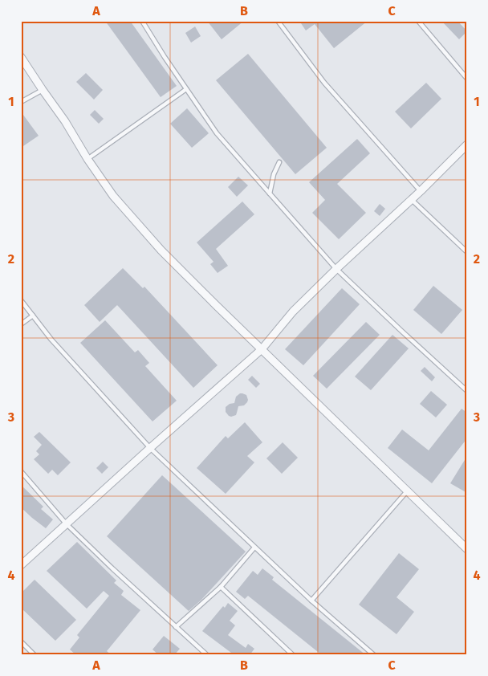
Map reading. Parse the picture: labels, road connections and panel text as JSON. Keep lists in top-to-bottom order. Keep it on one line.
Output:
{"grid":{"columns":["A","B","C"],"rows":["1","2","3","4"]}}
